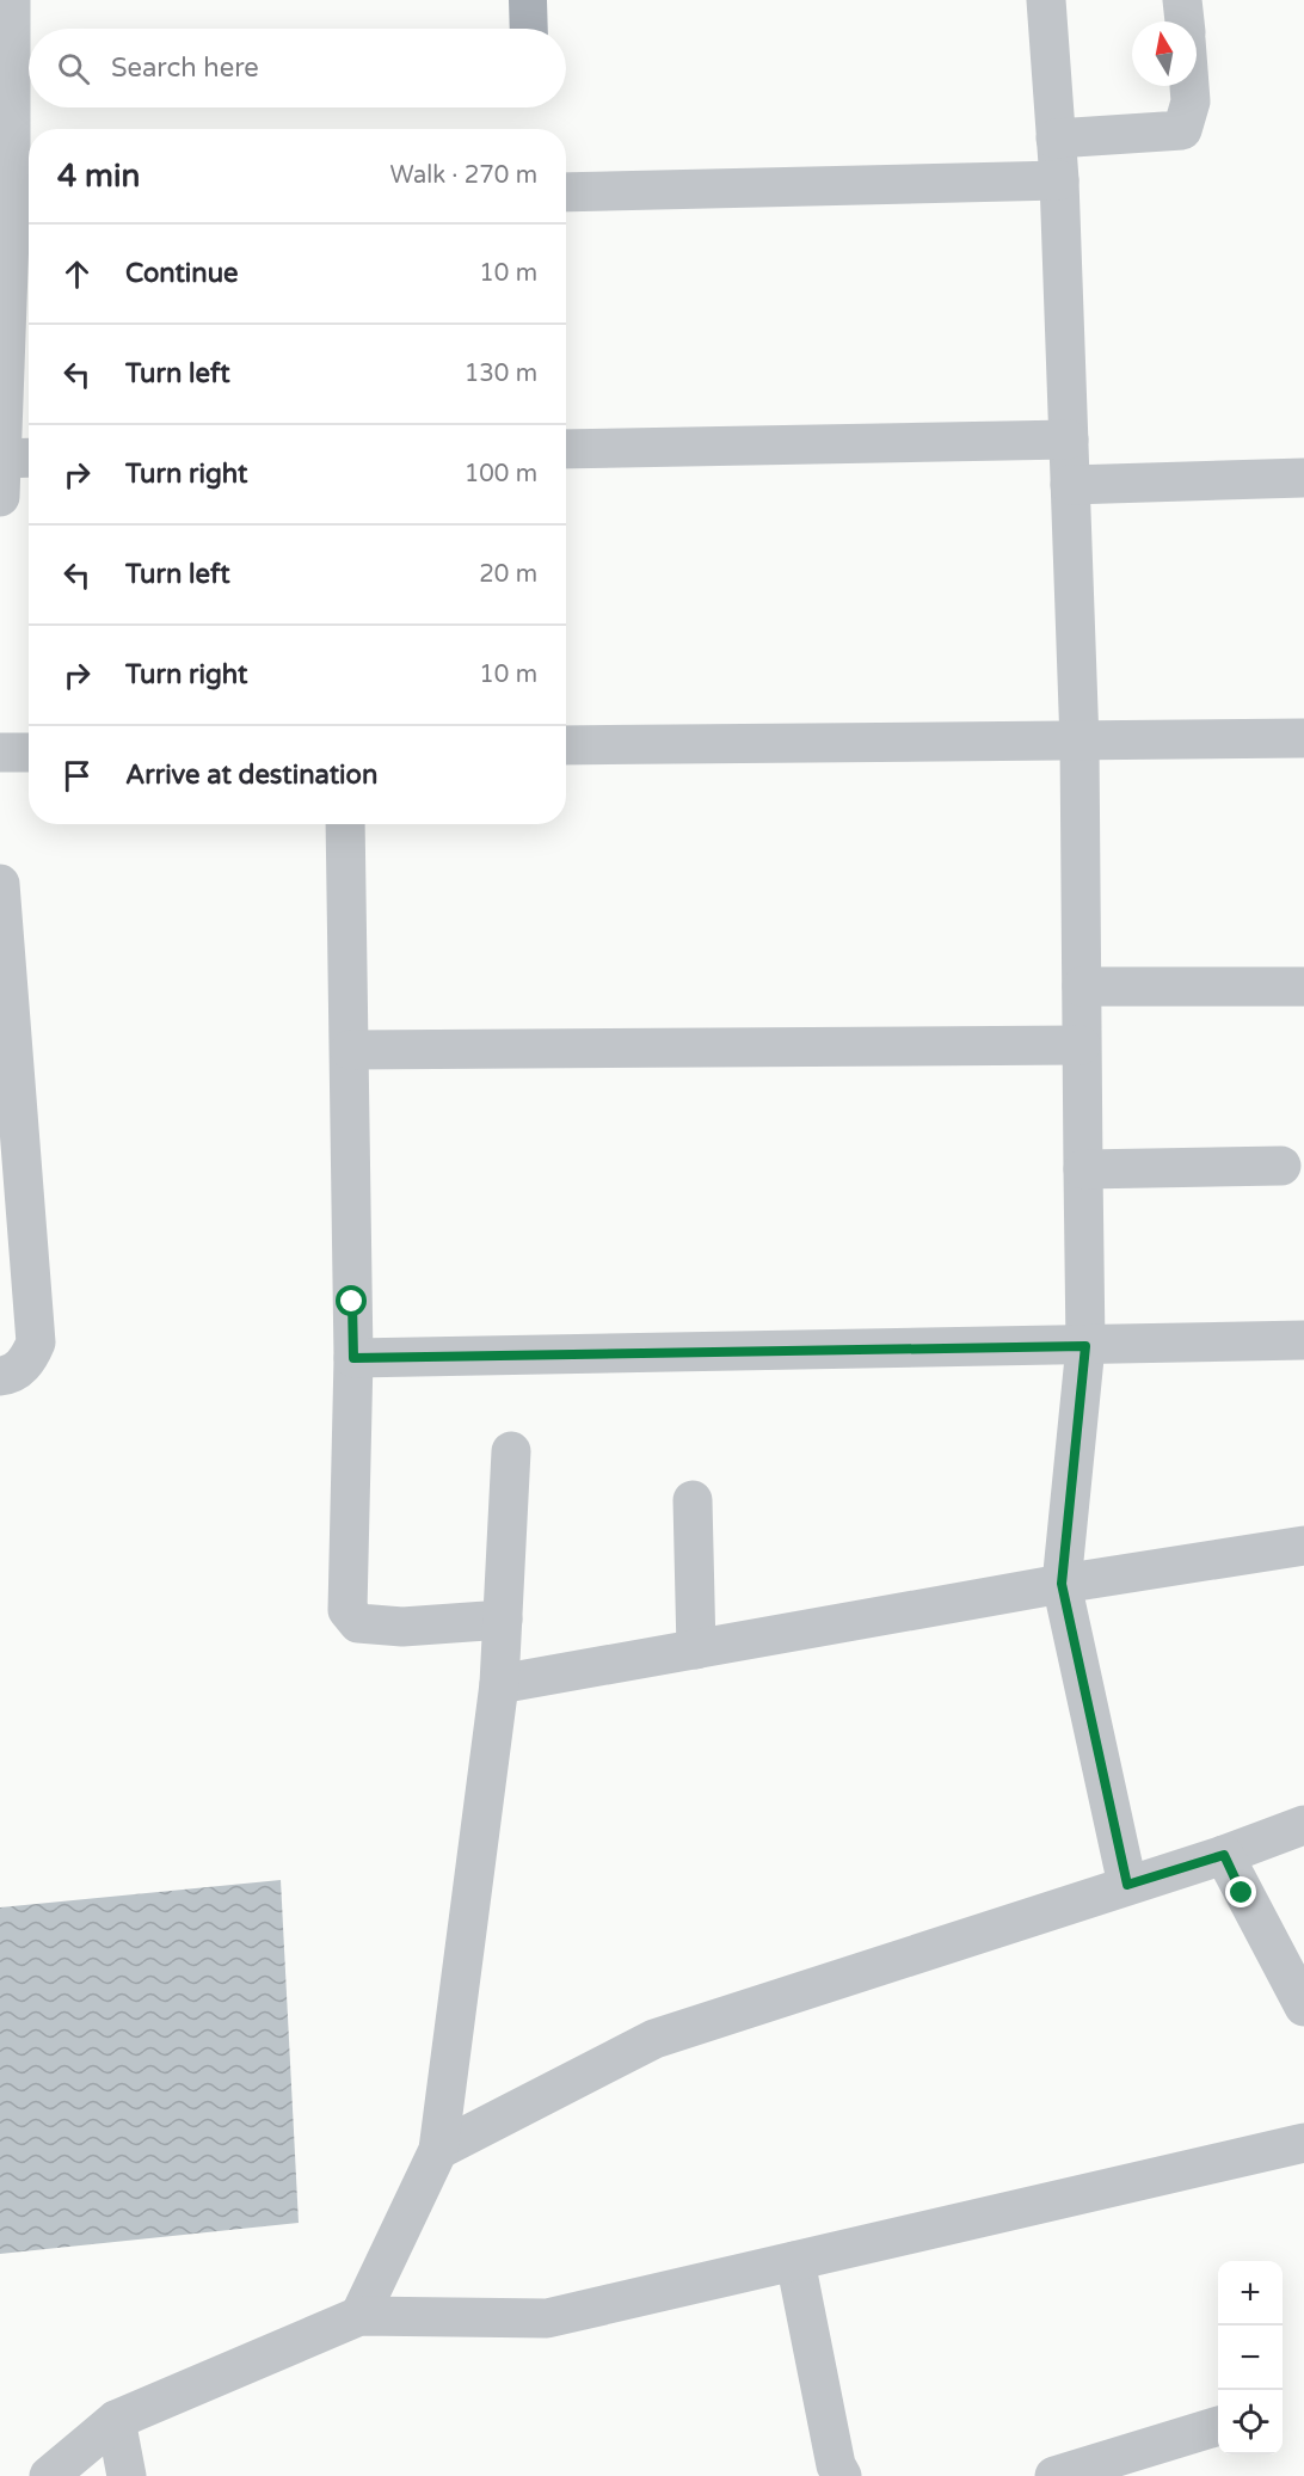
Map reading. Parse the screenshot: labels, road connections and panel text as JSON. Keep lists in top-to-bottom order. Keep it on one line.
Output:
{"north":"top","page":{"search":"Search here","heading":["4 min","Walk · 270 m"],"list":[["Continue","10 m"],["Turn left","130 m"],["Turn right","100 m"],["Turn left","20 m"],["Turn right","10 m"],"Arrive at destination"],"map_buttons":["+","−"]}}
